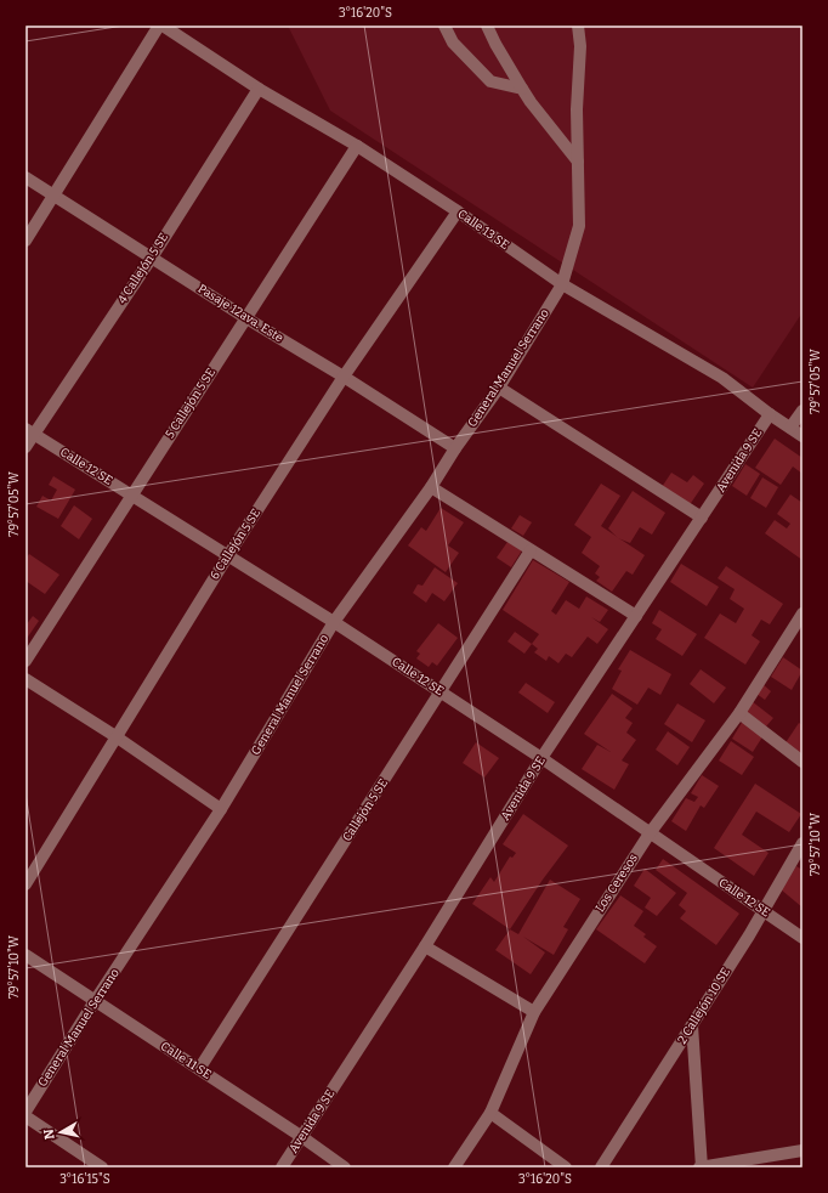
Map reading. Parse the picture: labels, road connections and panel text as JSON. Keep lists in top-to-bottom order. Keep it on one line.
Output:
{"streets":{"street":["Calle 13 SE","4 Callejón 5 SE","Pasaje 12ava. Este","General Manuel Serrano","5 Callejón 5 SE","Avenida 9 SE","Calle 12 SE","6 Callejón 5 SE","Callejón 5 SE","Los Ceresos","2 Callejón 10 SE","Calle 11 SE"]},"crossings":[["Calle 13 SE","4 Callejón 5 SE"],["Calle 13 SE","General Manuel Serrano"],["Calle 13 SE","5 Callejón 5 SE"],["Calle 13 SE","Avenida 9 SE"],["Calle 13 SE","6 Callejón 5 SE"],["4 Callejón 5 SE","Pasaje 12ava. Este"],["4 Callejón 5 SE","Calle 12 SE"],["Pasaje 12ava. Este","General Manuel Serrano"],["Pasaje 12ava. Este","5 Callejón 5 SE"],["Pasaje 12ava. Este","6 Callejón 5 SE"],["General Manuel Serrano","Calle 12 SE"],["General Manuel Serrano","Calle 11 SE"],["5 Callejón 5 SE","Calle 12 SE"],["Avenida 9 SE","Calle 12 SE"],["Avenida 9 SE","Calle 11 SE"],["Calle 12 SE","6 Callejón 5 SE"],["Calle 12 SE","Callejón 5 SE"],["Calle 12 SE","Los Ceresos"],["Calle 12 SE","2 Callejón 10 SE"],["Callejón 5 SE","Calle 11 SE"]],"north":"left","coordinates":["3°16'20\"S","79°57'05\"W","79°57'10\"W","3°16'15\"S"]}
